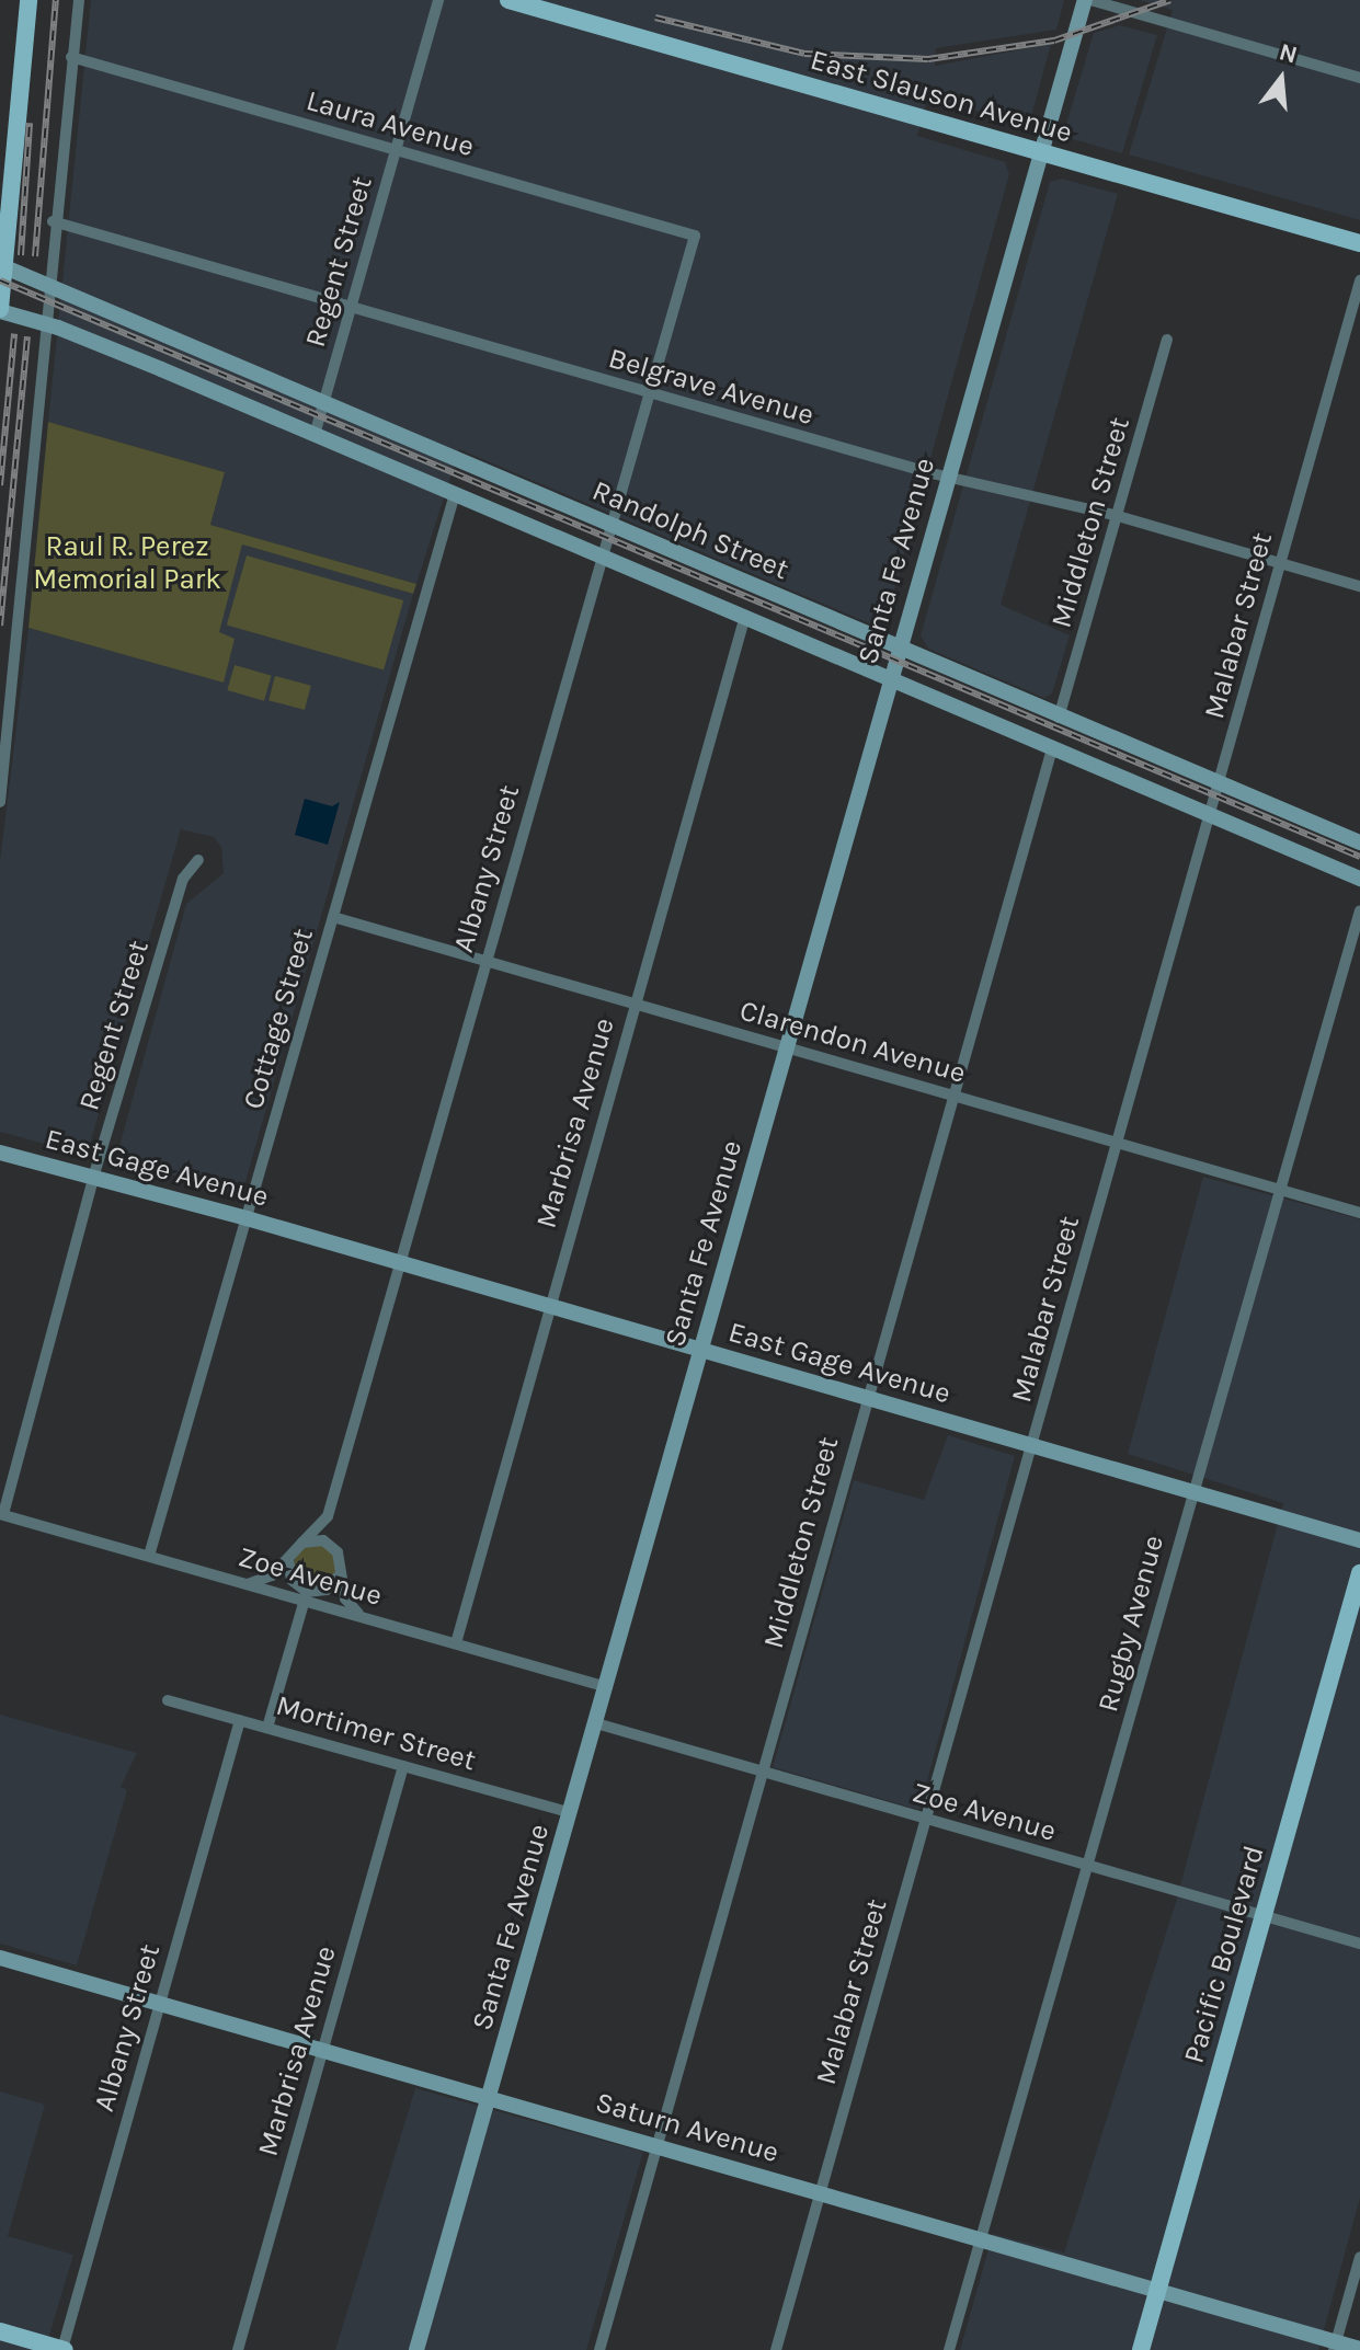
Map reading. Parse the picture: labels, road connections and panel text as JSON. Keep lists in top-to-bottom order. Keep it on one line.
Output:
{"streets":{"main road":["East Slauson Avenue","Pacific Boulevard"],"street":["Laura Avenue","Regent Street","Belgrave Avenue","Middleton Street","Randolph Street","Santa Fe Avenue","Malabar Street","Albany Street","Cottage Street","Clarendon Avenue","Marbrisa Avenue","East Gage Avenue","Zoe Avenue","Rugby Avenue","Mortimer Street","Saturn Avenue"]},"crossings":[["East Slauson Avenue","Santa Fe Avenue"],["Laura Avenue","Regent Street"],["Laura Avenue","Albany Street"],["Regent Street","Belgrave Avenue"],["Regent Street","Randolph Street"],["Regent Street","East Gage Avenue"],["Regent Street","Zoe Avenue"],["Belgrave Avenue","Middleton Street"],["Belgrave Avenue","Santa Fe Avenue"],["Belgrave Avenue","Malabar Street"],["Belgrave Avenue","Albany Street"],["Middleton Street","Randolph Street"],["Middleton Street","Clarendon Avenue"],["Middleton Street","East Gage Avenue"],["Middleton Street","Zoe Avenue"],["Middleton Street","Saturn Avenue"],["Randolph Street","Santa Fe Avenue"],["Randolph Street","Malabar Street"],["Randolph Street","Albany Street"],["Randolph Street","Cottage Street"],["Randolph Street","Marbrisa Avenue"],["Santa Fe Avenue","Clarendon Avenue"],["Santa Fe Avenue","East Gage Avenue"],["Santa Fe Avenue","Zoe Avenue"],["Santa Fe Avenue","Mortimer Street"],["Santa Fe Avenue","Saturn Avenue"],["Malabar Street","Clarendon Avenue"],["Malabar Street","East Gage Avenue"],["Malabar Street","Zoe Avenue"],["Malabar Street","Saturn Avenue"],["Albany Street","Clarendon Avenue"],["Albany Street","East Gage Avenue"],["Albany Street","Zoe Avenue"],["Albany Street","Mortimer Street"],["Albany Street","Saturn Avenue"],["Cottage Street","Clarendon Avenue"],["Cottage Street","East Gage Avenue"],["Cottage Street","Zoe Avenue"],["Clarendon Avenue","Marbrisa Avenue"],["Clarendon Avenue","Rugby Avenue"],["Marbrisa Avenue","East Gage Avenue"],["Marbrisa Avenue","Zoe Avenue"],["Marbrisa Avenue","Mortimer Street"],["Marbrisa Avenue","Saturn Avenue"],["East Gage Avenue","Rugby Avenue"],["Zoe Avenue","Rugby Avenue"],["Zoe Avenue","Pacific Boulevard"],["Rugby Avenue","Saturn Avenue"],["Pacific Boulevard","Saturn Avenue"]],"parks":["Raul R. Perez Memorial Park"],"north":"top"}
